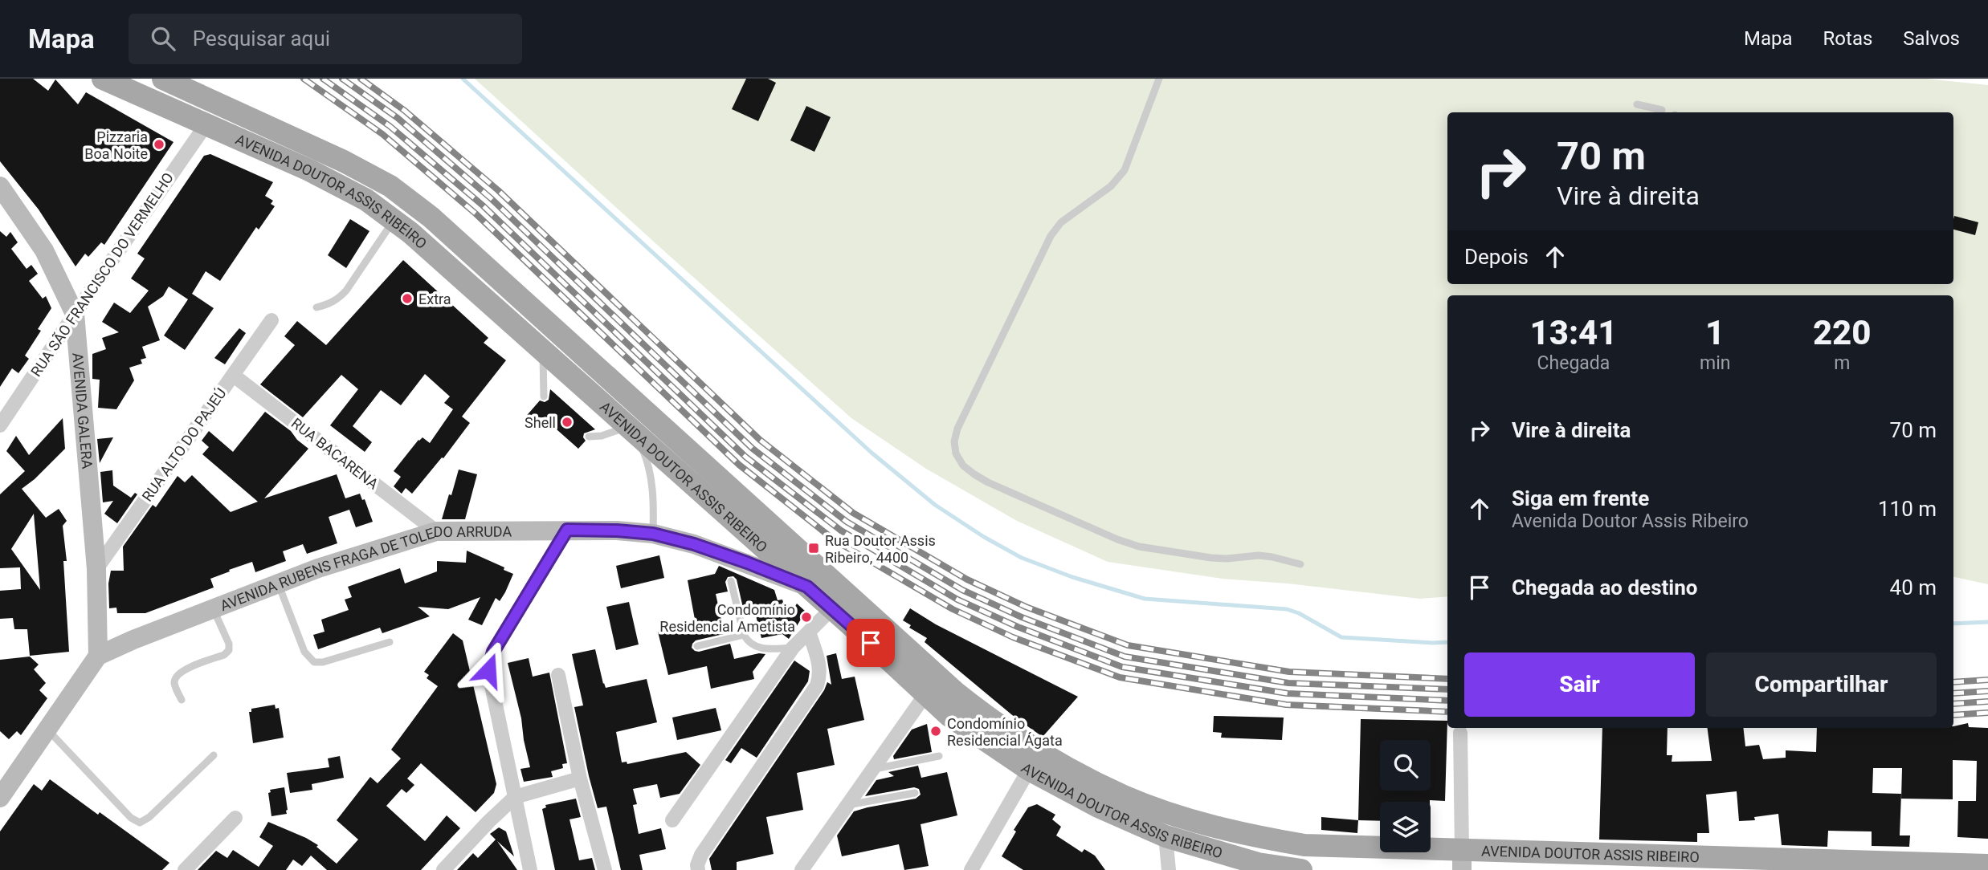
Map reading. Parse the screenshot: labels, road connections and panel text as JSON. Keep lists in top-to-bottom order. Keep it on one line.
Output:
{"streets":{"main road":["AVENIDA DOUTOR ASSIS RIBEIRO"],"street":["RUA SÃO FRANCISCO DO VERMELHO","AVENIDA GALERA","RUA ALTO DO PAJEÚ","RUA BACARENA","AVENIDA RUBENS FRAGA DE TOLEDO ARRUDA"]},"crossings":[["AVENIDA DOUTOR ASSIS RIBEIRO","RUA SÃO FRANCISCO DO VERMELHO"],["AVENIDA DOUTOR ASSIS RIBEIRO","AVENIDA RUBENS FRAGA DE TOLEDO ARRUDA"],["RUA SÃO FRANCISCO DO VERMELHO","AVENIDA GALERA"],["AVENIDA GALERA","RUA ALTO DO PAJEÚ"],["AVENIDA GALERA","AVENIDA RUBENS FRAGA DE TOLEDO ARRUDA"],["RUA ALTO DO PAJEÚ","RUA BACARENA"],["RUA BACARENA","AVENIDA RUBENS FRAGA DE TOLEDO ARRUDA"]],"places":{"other":["Pizzaria Boa Noite","Extra","Shell","Condomínio Residencial Ametista","Condomínio Residencial Ágata"],"transit":["Rua Doutor Assis Ribeiro, 4400"]},"page":{"header":"Mapa","search":"Pesquisar aqui","nav":["Mapa","Rotas","Salvos"],"turn":["70 m","Vire à direita"],"then":"Depois","eta":["13:41","Chegada","1","min","220","m"],"list":[{"name":"Vire à direita","value":"70 m"},{"name":"Siga em frente","note":"Avenida Doutor Assis Ribeiro","value":"110 m"},{"name":"Chegada ao destino","value":"40 m"}],"buttons":["Sair","Compartilhar"]}}
